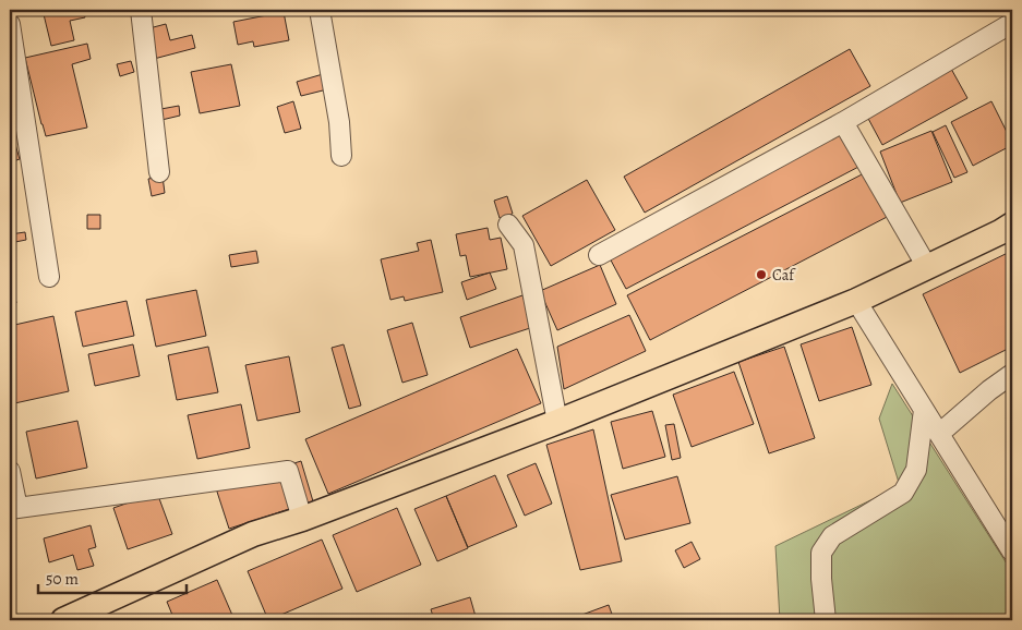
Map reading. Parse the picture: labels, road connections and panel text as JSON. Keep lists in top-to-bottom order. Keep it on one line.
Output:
{"places":["Caf"],"scale_bar":"50 m"}
